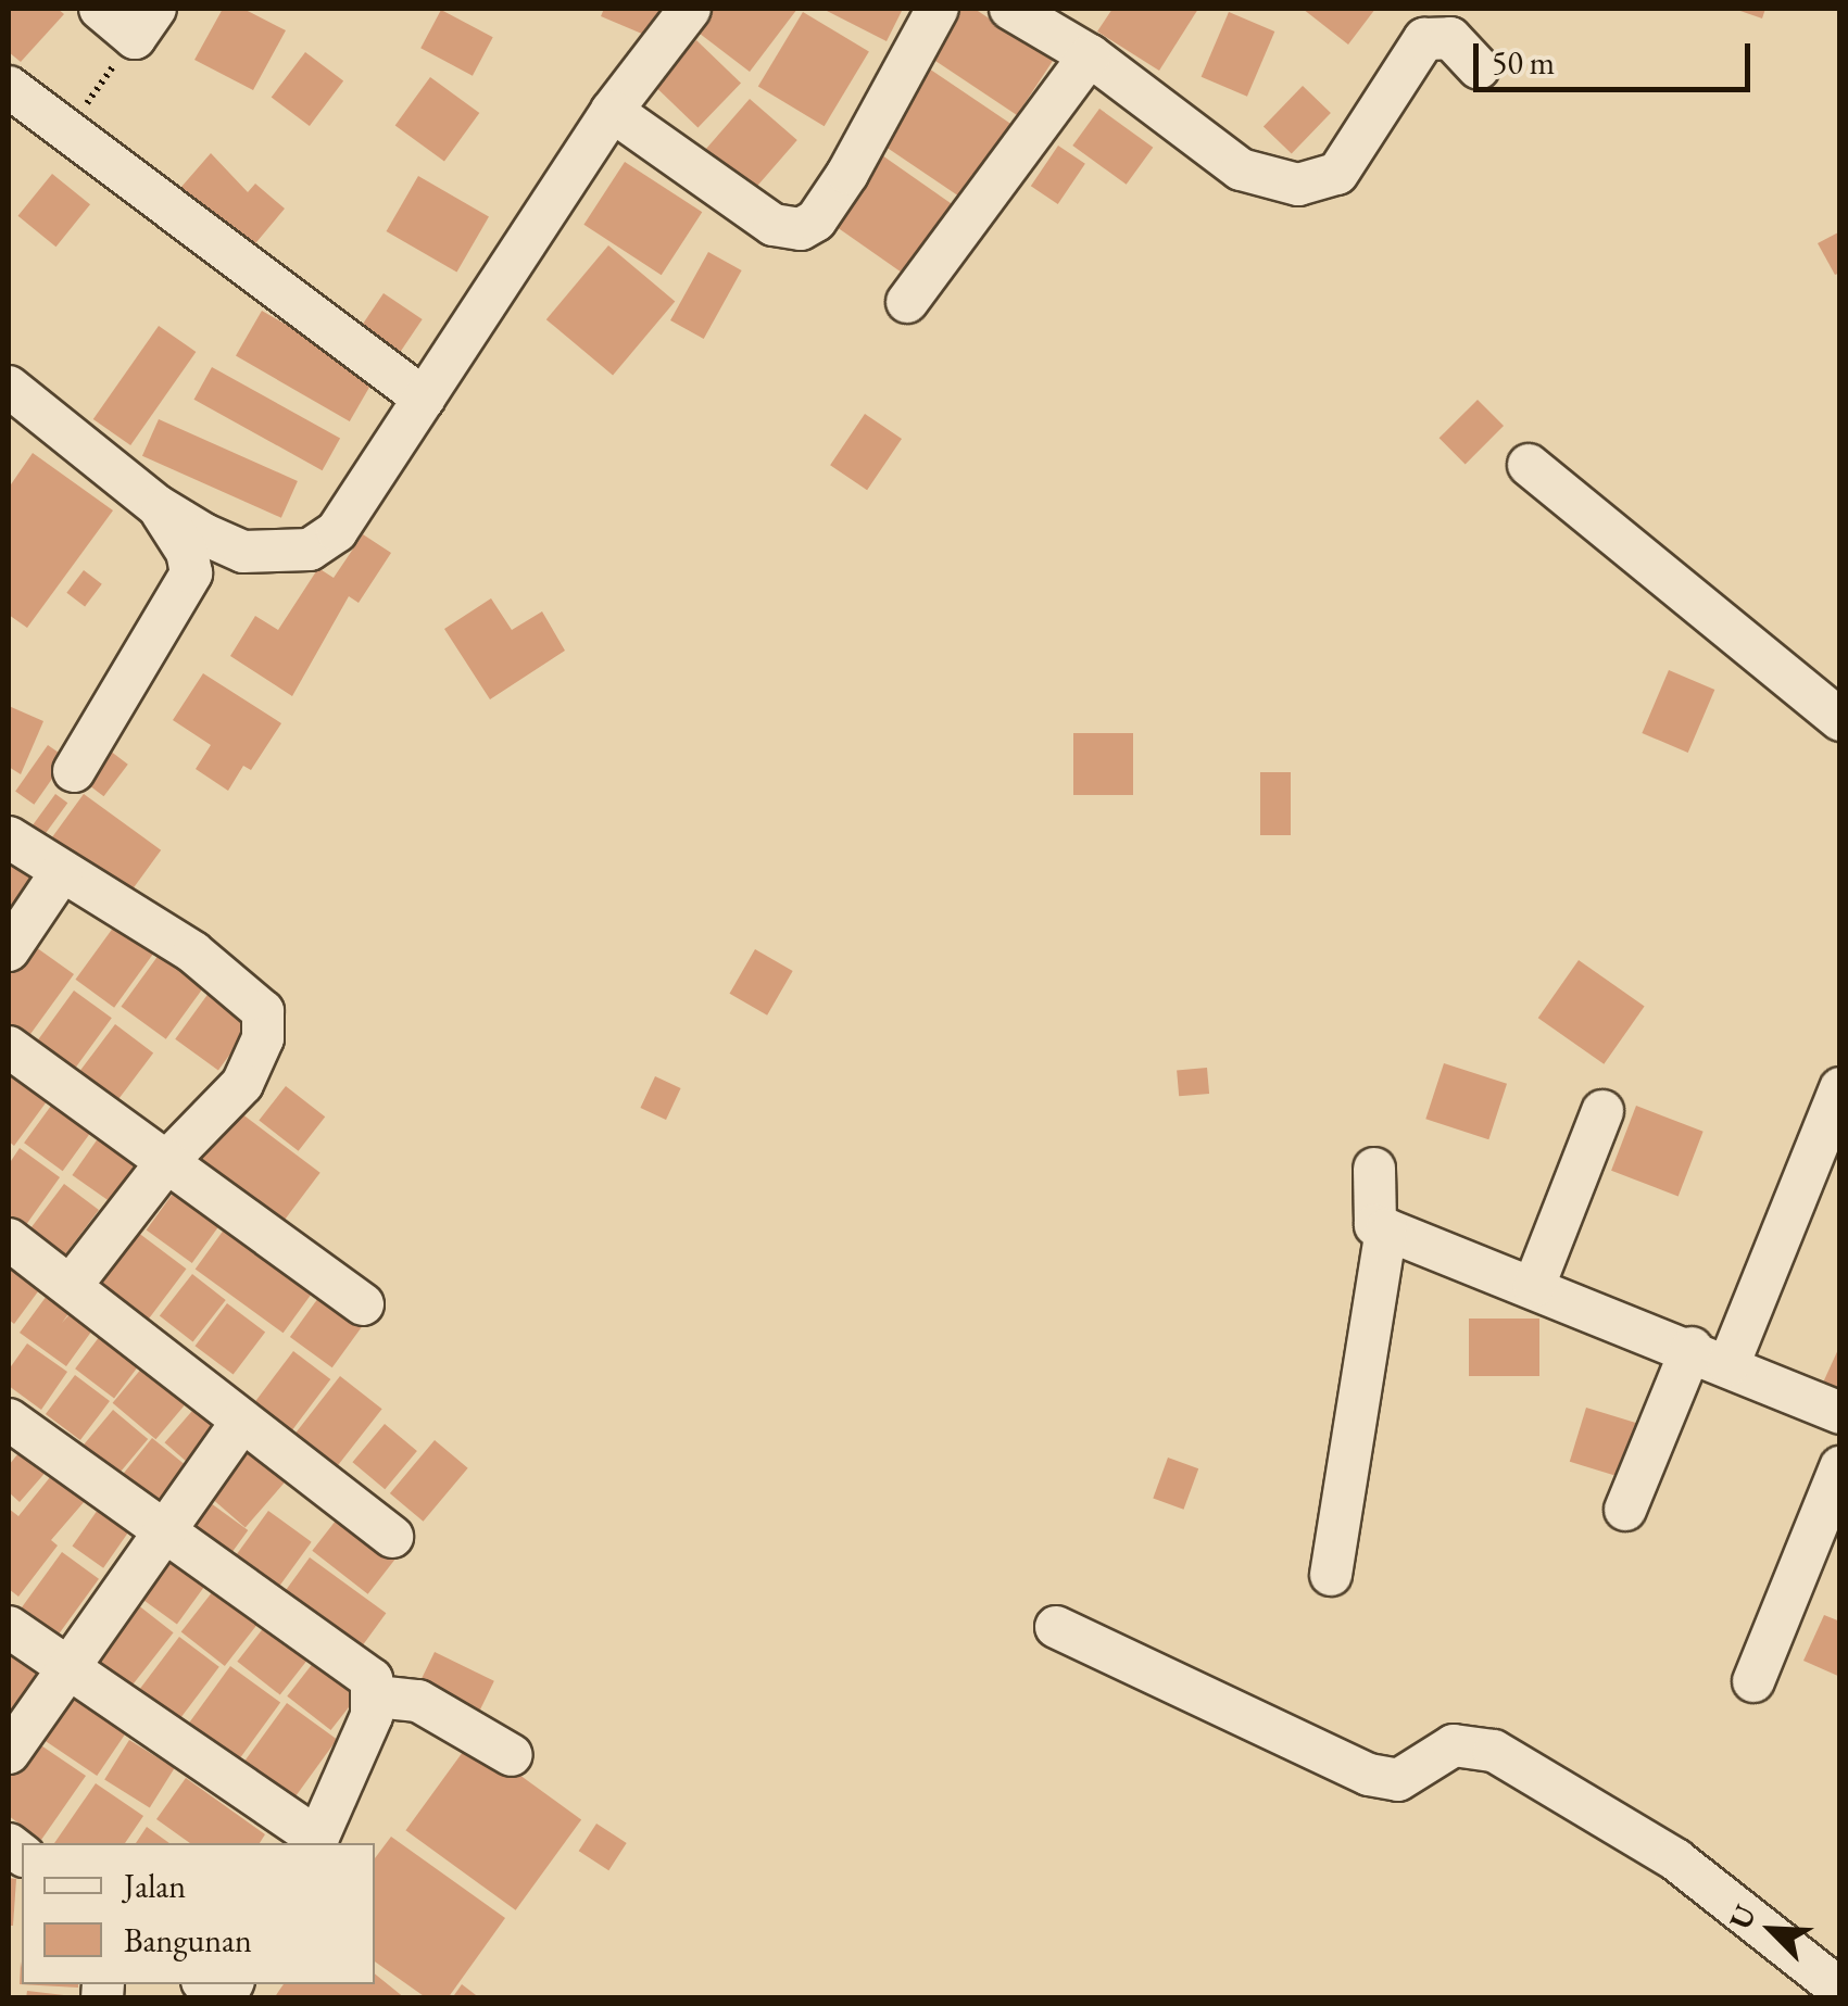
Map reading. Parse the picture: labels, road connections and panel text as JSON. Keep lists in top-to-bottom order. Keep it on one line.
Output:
{"legend":["Jalan","Bangunan"],"scale_bar":"50 m","north":"top left"}
